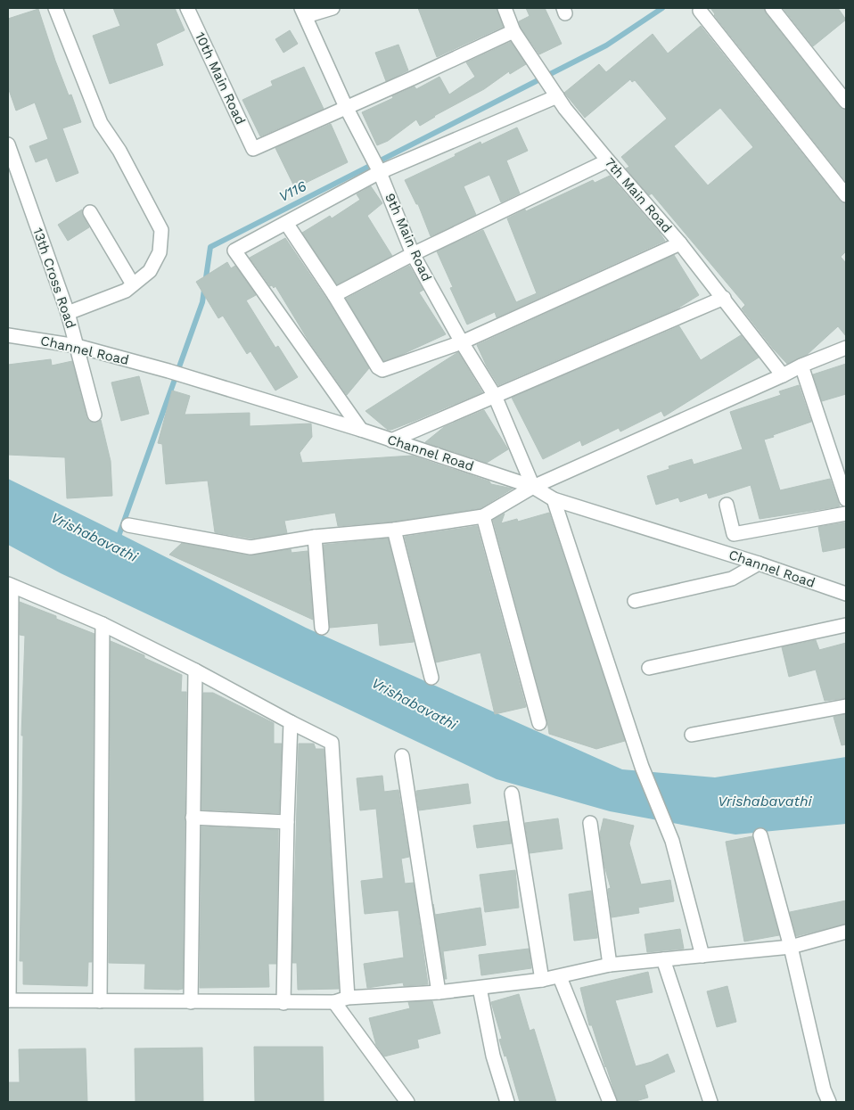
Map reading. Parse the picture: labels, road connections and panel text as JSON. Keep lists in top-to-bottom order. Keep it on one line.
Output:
{"streets":{"street":["10th Main Road","7th Main Road","9th Main Road","13th Cross Road","Channel Road"]},"crossings":[["10th Main Road","9th Main Road"],["9th Main Road","Channel Road"],["13th Cross Road","Channel Road"]],"water":["V116","Vrishabavathi"]}
